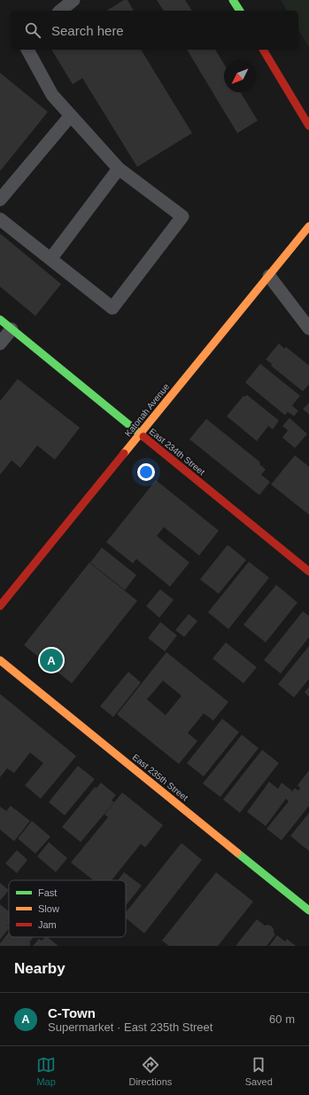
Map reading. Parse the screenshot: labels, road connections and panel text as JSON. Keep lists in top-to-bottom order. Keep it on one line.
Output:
{"streets":{"street":["Katonah Avenue","East 234th Street","East 235th Street"]},"crossings":[["Katonah Avenue","East 234th Street"]],"legend":["Fast","Slow","Jam"],"north":"bottom left","page":{"search":"Search here","pins":"A","heading":"Nearby","list":[{"mark":"A","name":"C-Town","note":"Supermarket · East 235th Street","value":"60 m"}],"nav":["Map","Directions","Saved"]}}
